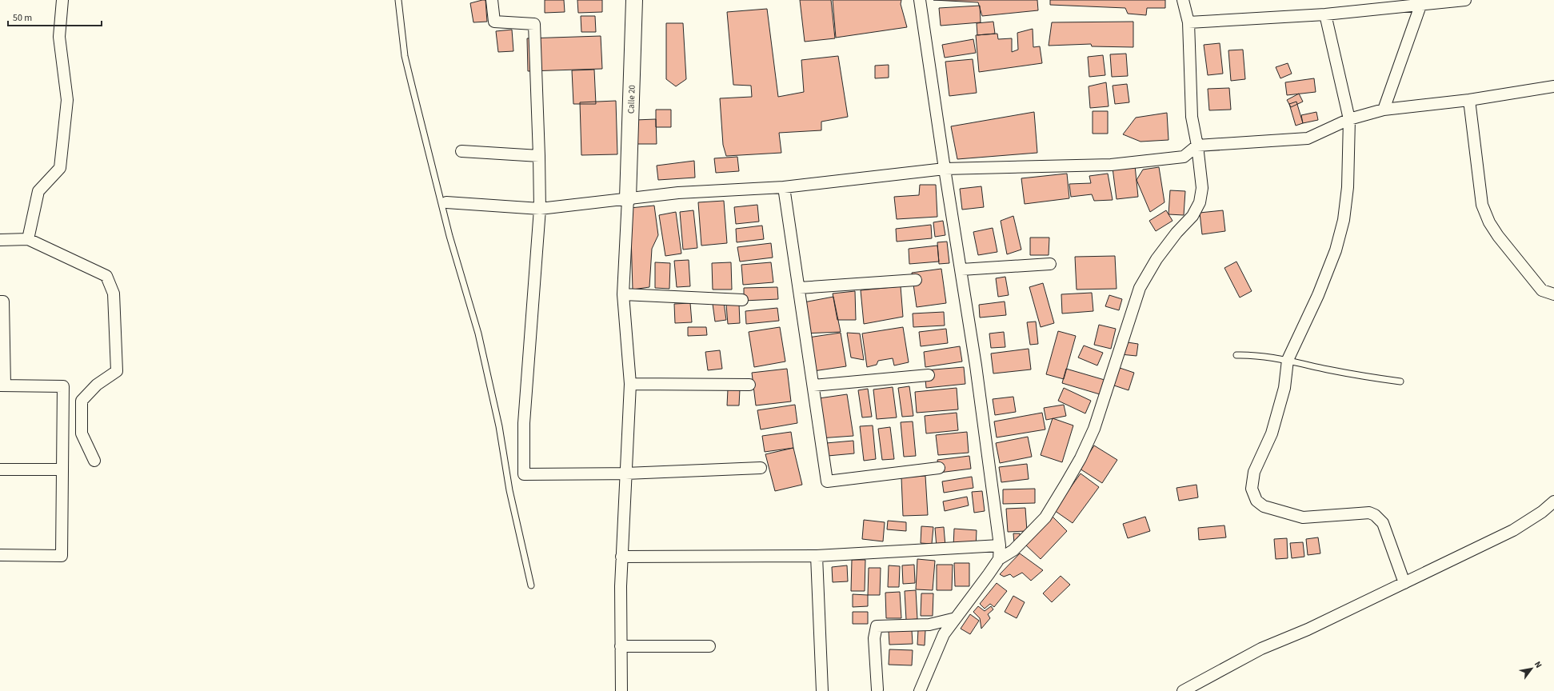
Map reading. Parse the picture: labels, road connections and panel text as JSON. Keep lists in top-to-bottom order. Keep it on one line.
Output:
{"streets":{"main road":["Calle 20"]},"scale_bar":"50 m","north":"top right"}
